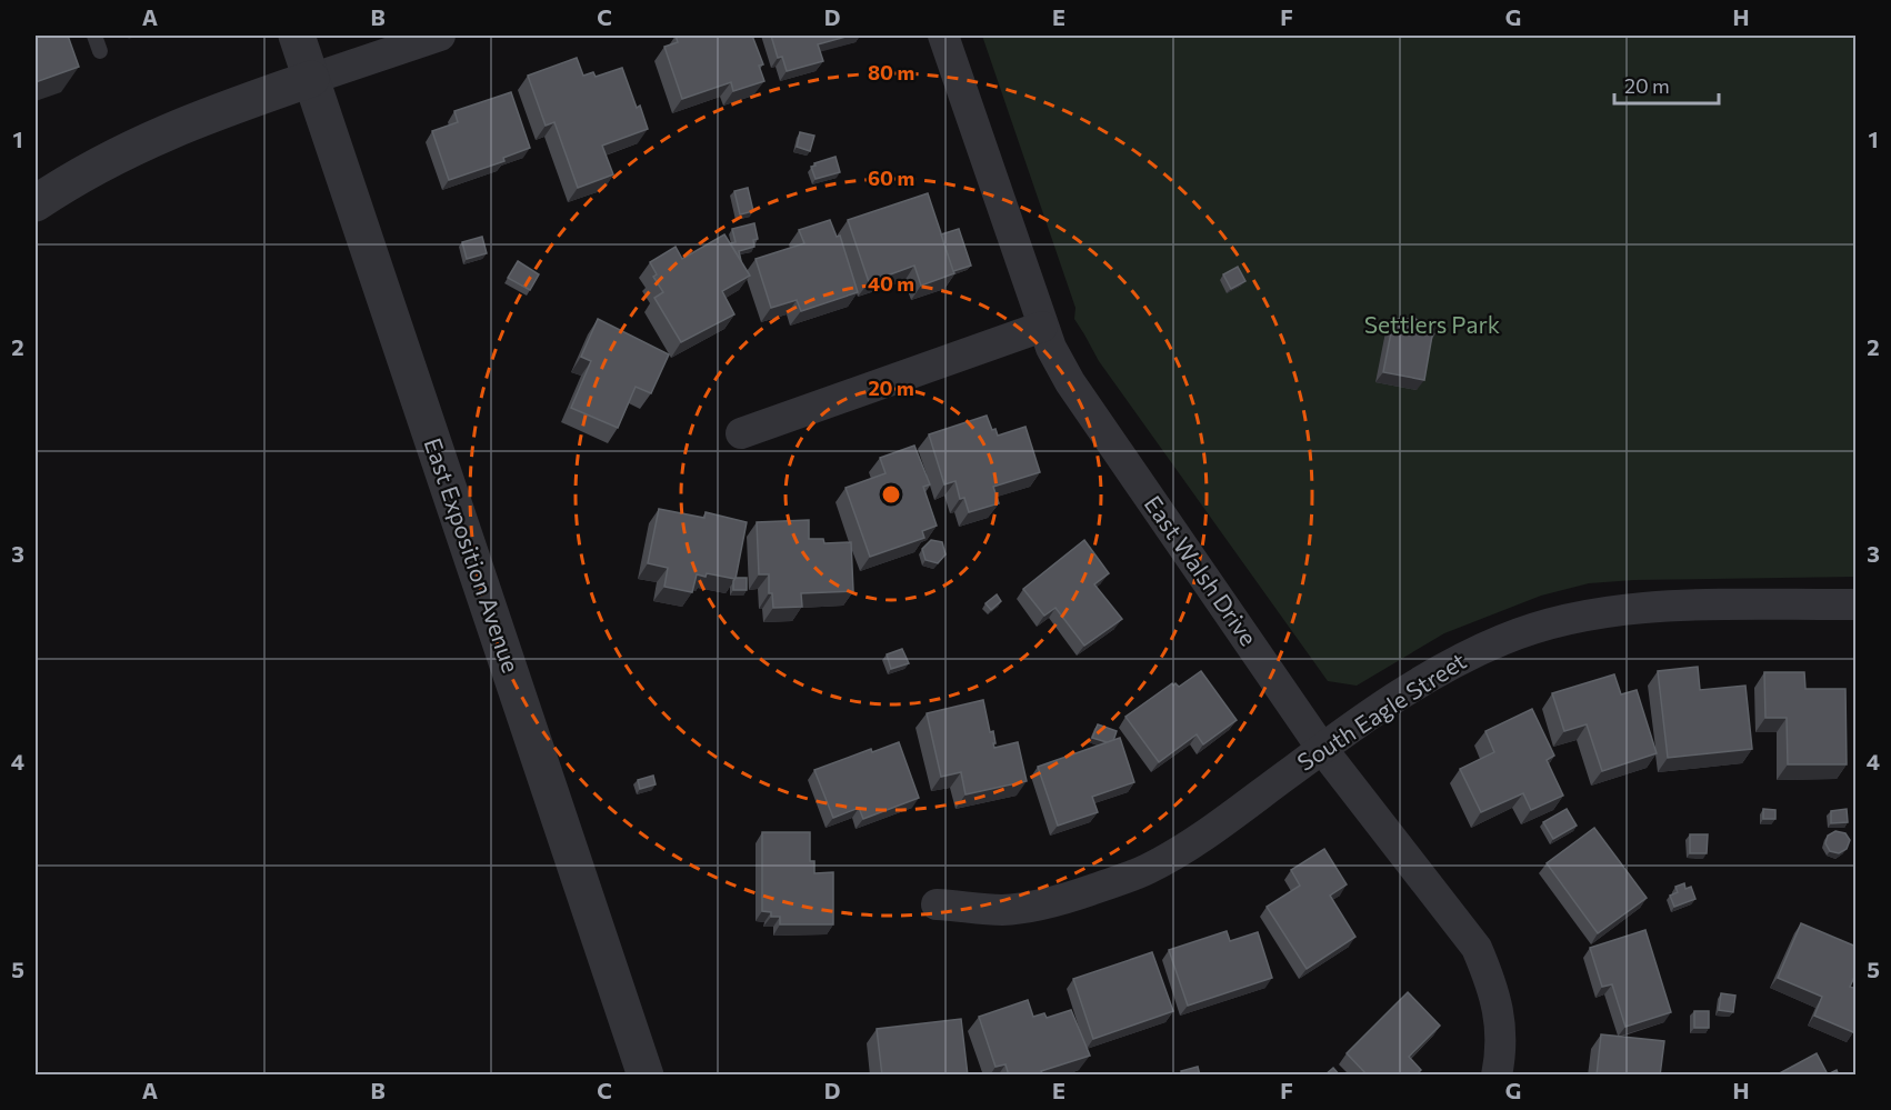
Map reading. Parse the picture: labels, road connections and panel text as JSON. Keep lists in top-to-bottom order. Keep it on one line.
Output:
{"streets":{"street":["East Exposition Avenue","East Walsh Drive","South Eagle Street"]},"crossings":[["East Walsh Drive","South Eagle Street"]],"parks":["Settlers Park"],"scale_bar":"20 m","grid":{"columns":["A","B","C","D","E","F","G","H"],"rows":["1","2","3","4","5"]},"rings":["80 m","60 m","40 m","20 m"]}
